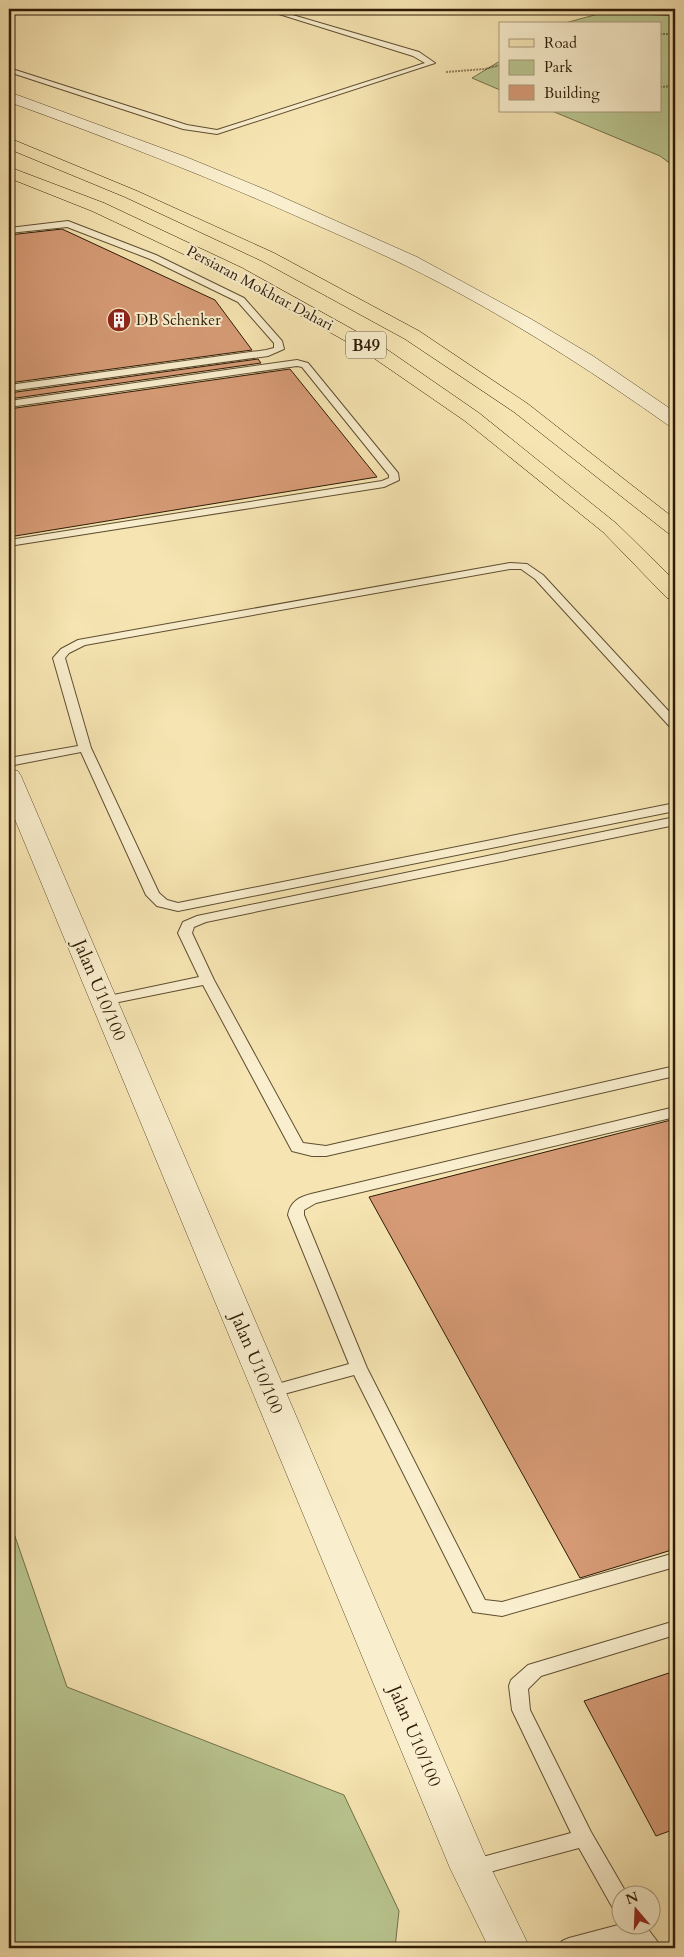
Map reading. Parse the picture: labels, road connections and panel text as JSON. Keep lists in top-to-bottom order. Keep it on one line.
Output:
{"streets":{"main road":["Persiaran Mokhtar Dahari","B49"],"street":["Jalan U10/100"]},"places":{"building":["DB Schenker"]},"legend":["Road","Park","Building"],"north":"top"}
